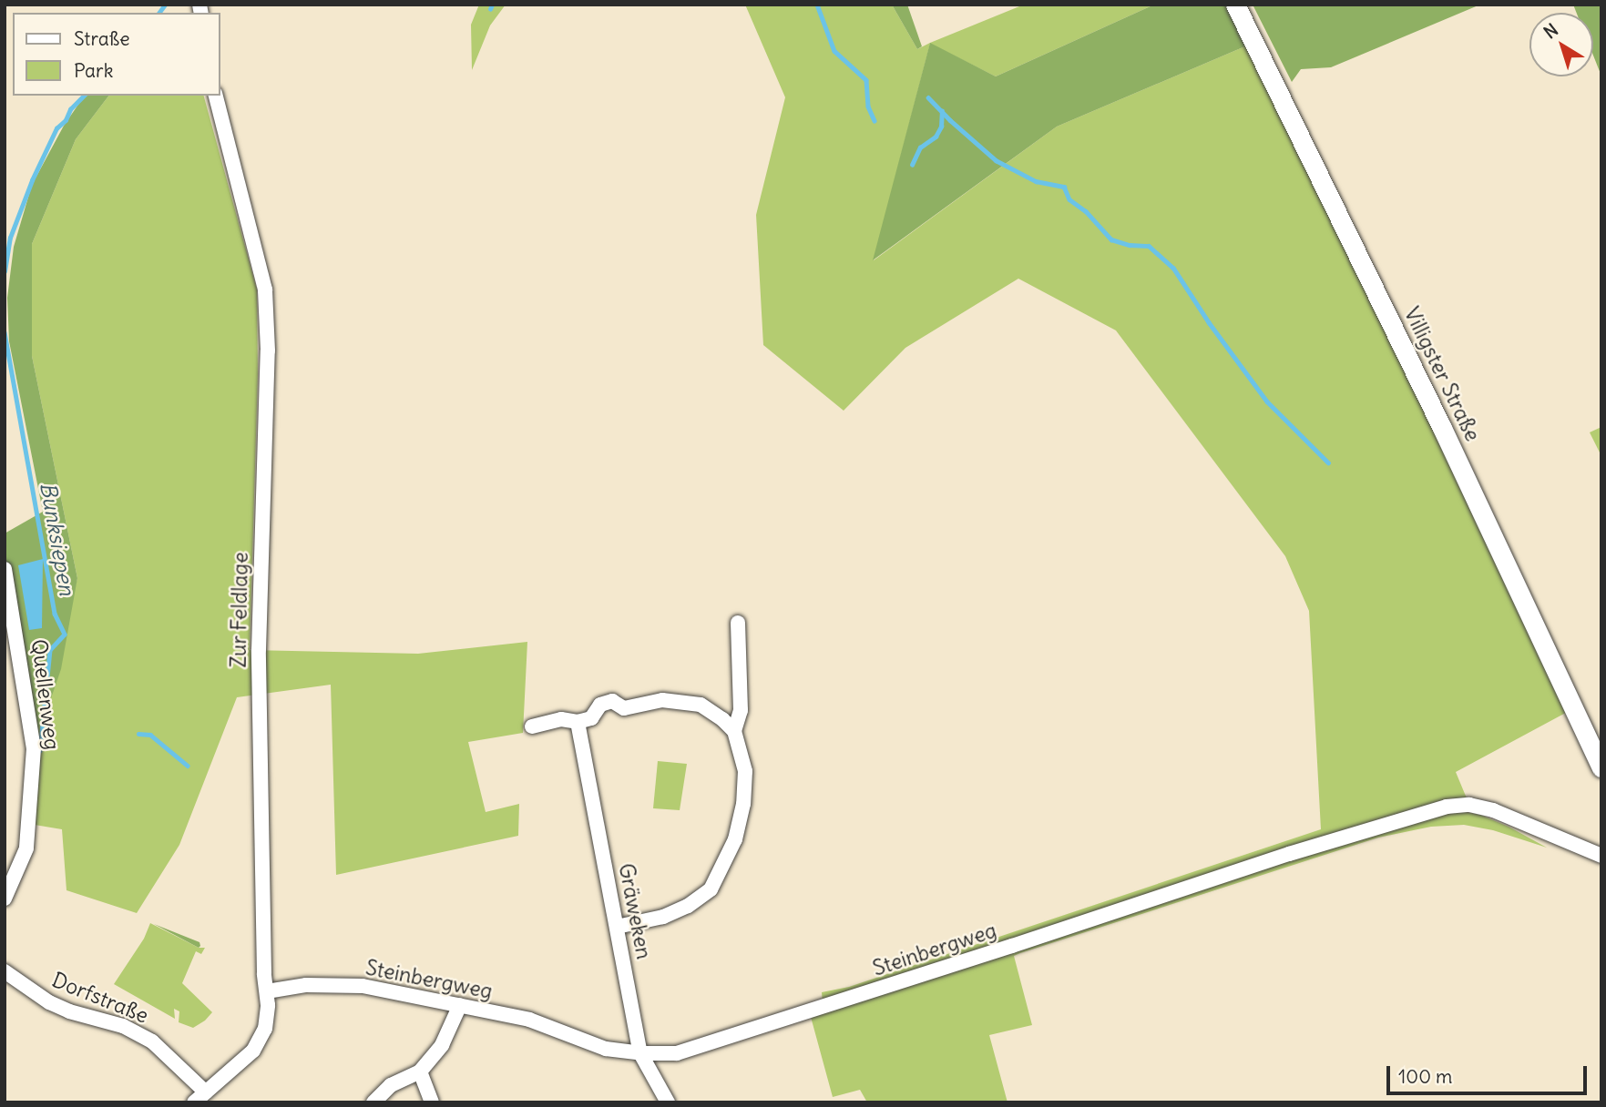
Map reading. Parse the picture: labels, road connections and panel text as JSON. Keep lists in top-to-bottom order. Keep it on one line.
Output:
{"streets":{"main road":["Villigster Straße"],"street":["Zur Feldlage","Quellenweg","Gräweken","Steinbergweg","Dorfstraße"]},"crossings":[["Zur Feldlage","Steinbergweg"],["Zur Feldlage","Dorfstraße"],["Gräweken","Steinbergweg"]],"water":["Bunksiepen"],"legend":["Straße","Park"],"scale_bar":"100 m","north":"top left"}
